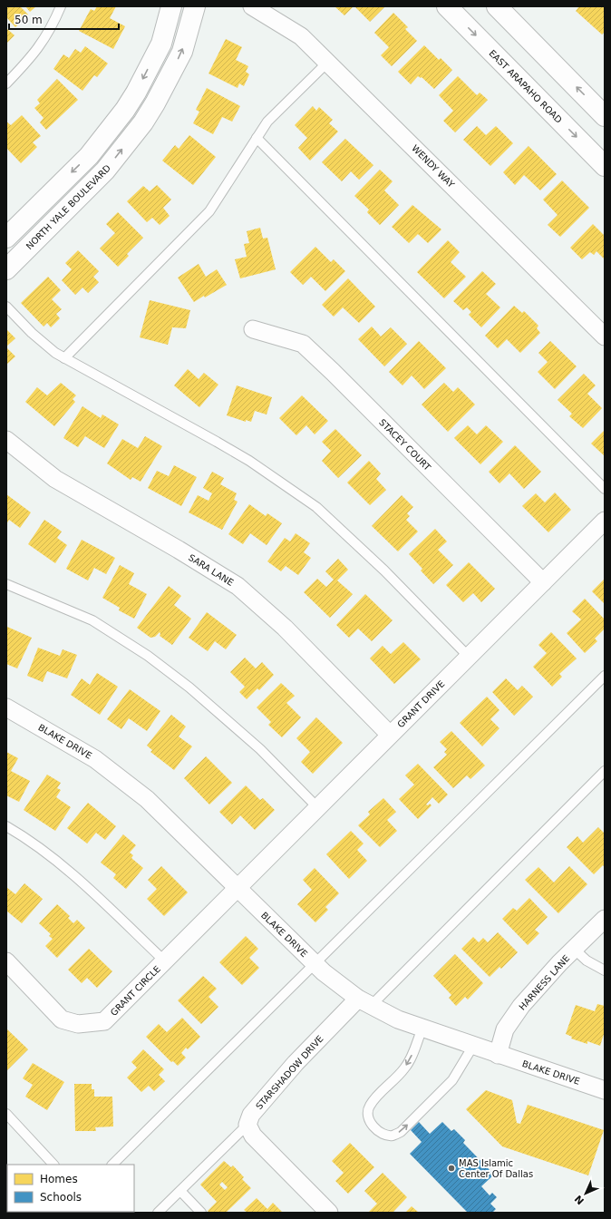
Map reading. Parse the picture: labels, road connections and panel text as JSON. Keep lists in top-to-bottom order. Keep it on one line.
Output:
{"streets":{"street":["EAST ARAPAHO ROAD","WENDY WAY","NORTH YALE BOULEVARD","STACEY COURT","SARA LANE","GRANT DRIVE","BLAKE DRIVE","HARNESS LANE","GRANT CIRCLE","STARSHADOW DRIVE"]},"crossings":[["STACEY COURT","GRANT DRIVE"],["SARA LANE","GRANT DRIVE"],["GRANT DRIVE","BLAKE DRIVE"],["GRANT DRIVE","GRANT CIRCLE"],["BLAKE DRIVE","HARNESS LANE"],["BLAKE DRIVE","GRANT CIRCLE"],["BLAKE DRIVE","STARSHADOW DRIVE"]],"places":["MAS Islamic Center Of Dallas"],"legend":["Homes","Schools"],"scale_bar":"50 m","north":"bottom left"}
